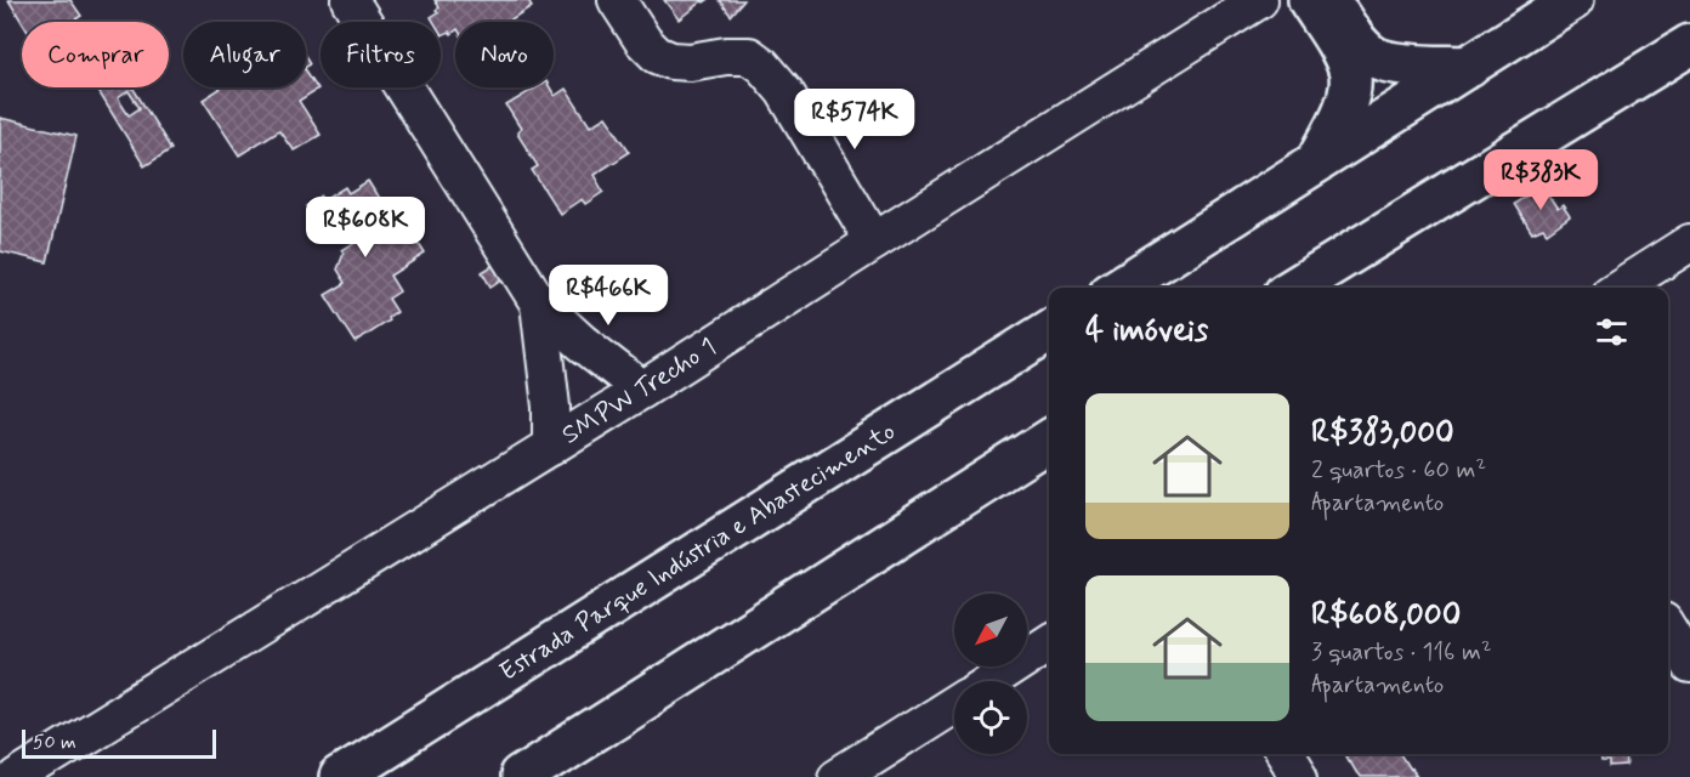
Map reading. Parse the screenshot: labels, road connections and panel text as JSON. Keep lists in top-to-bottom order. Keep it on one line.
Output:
{"streets":{"highway":["Estrada Parque Indústria e Abastecimento"],"street":["SMPW Trecho 1"]},"scale_bar":"50 m","north":"bottom left","page":{"chip":["Comprar","Alugar","Filtros","Novo"],"price":["R$574K","R$383K","R$608K","R$466K"],"heading":"4 imóveis","list":[{"name":"R$383,000","note":"2 quartos · 60 m² · Apartamento"},{"name":"R$608,000","note":"3 quartos · 116 m² · Apartamento"}],"scale":"50 m"}}
